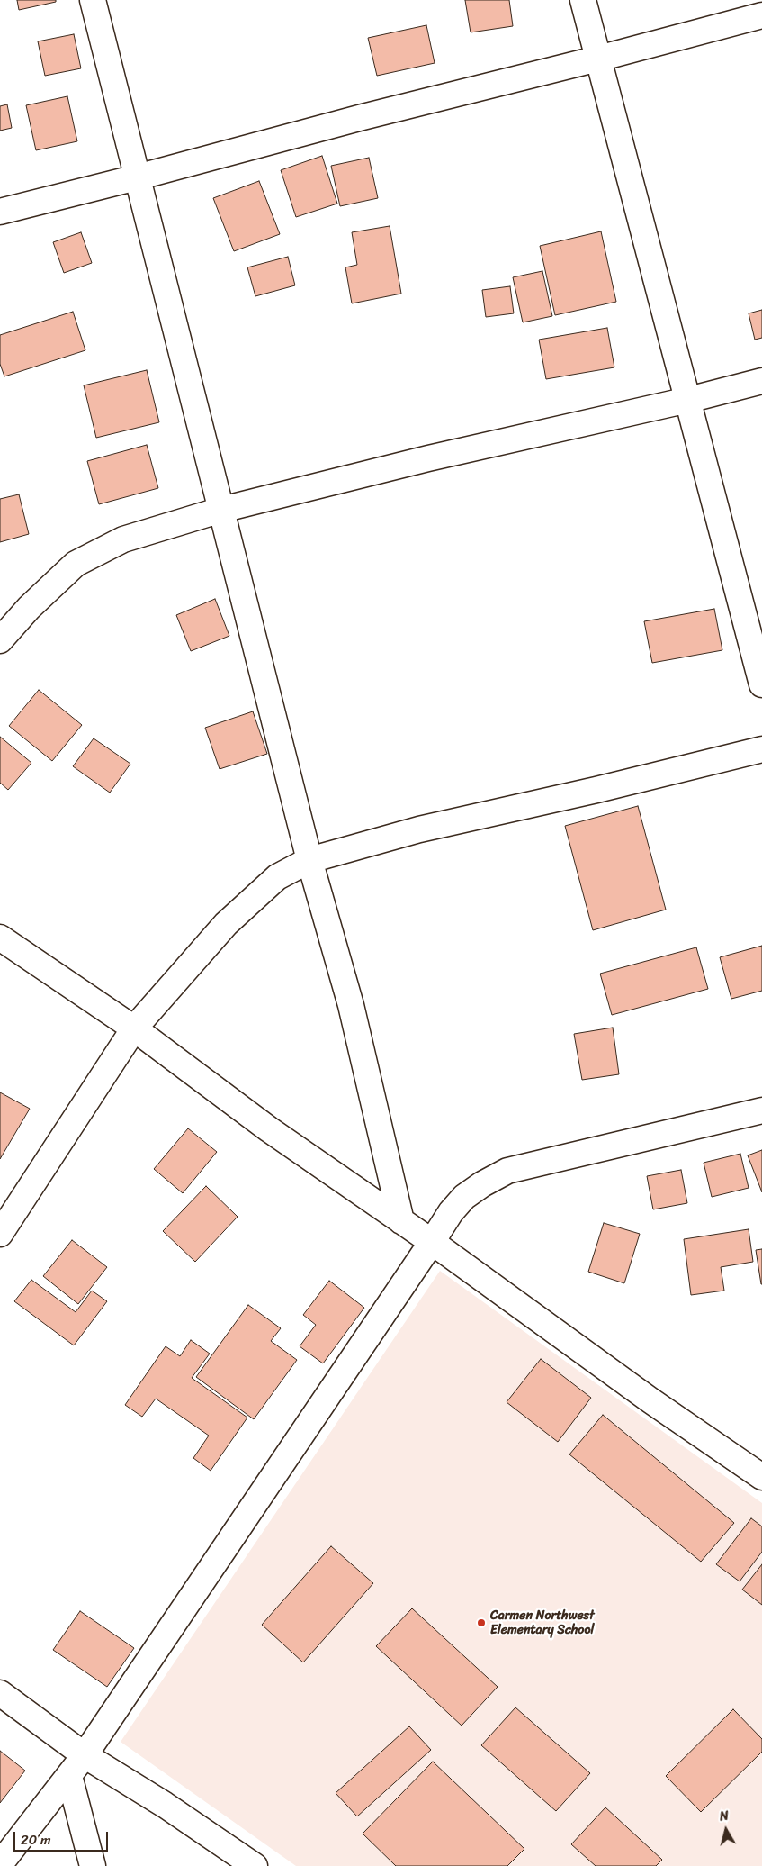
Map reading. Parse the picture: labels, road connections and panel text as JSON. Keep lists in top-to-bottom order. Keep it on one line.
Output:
{"places":["Carmen Northwest Elementary School"],"scale_bar":"20 m","north":"top"}
